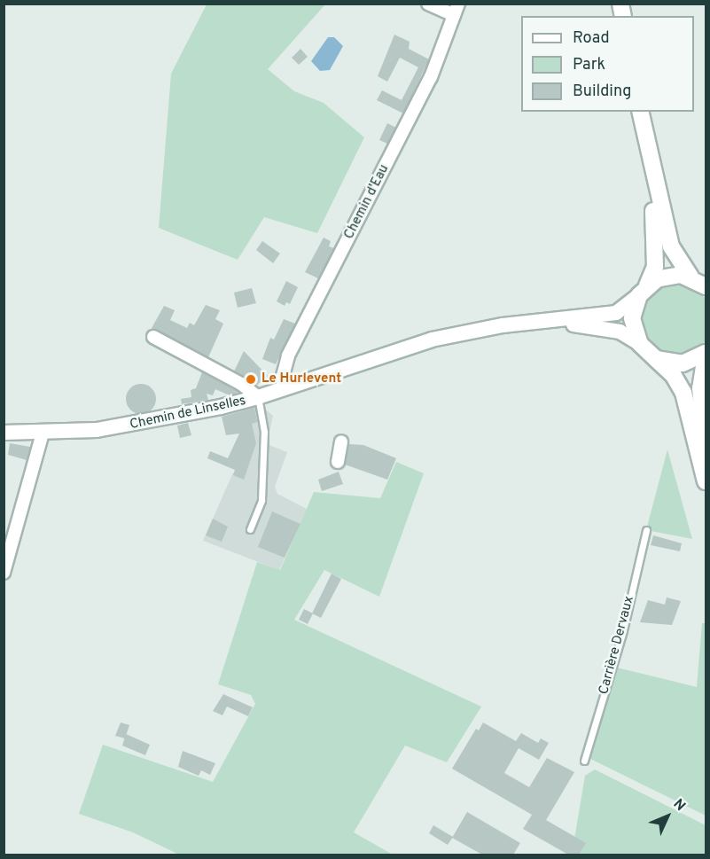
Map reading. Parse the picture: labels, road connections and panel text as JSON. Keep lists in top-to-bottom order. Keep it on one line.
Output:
{"streets":{"street":["Chemin d'Eau","Chemin de Linselles"],"lane":["Carrière Dervaux"]},"crossings":[["Chemin d'Eau","Chemin de Linselles"]],"places":["Le Hurlevent"],"legend":["Road","Park","Building"],"north":"top right"}
